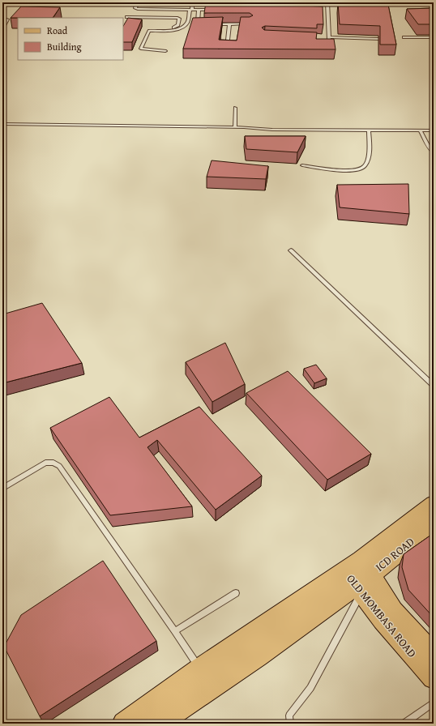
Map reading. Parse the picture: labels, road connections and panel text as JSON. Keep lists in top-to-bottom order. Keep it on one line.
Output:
{"streets":{"main road":["ICD ROAD","OLD MOMBASA ROAD"]},"crossings":[["ICD ROAD","OLD MOMBASA ROAD"]],"legend":["Road","Building"]}
